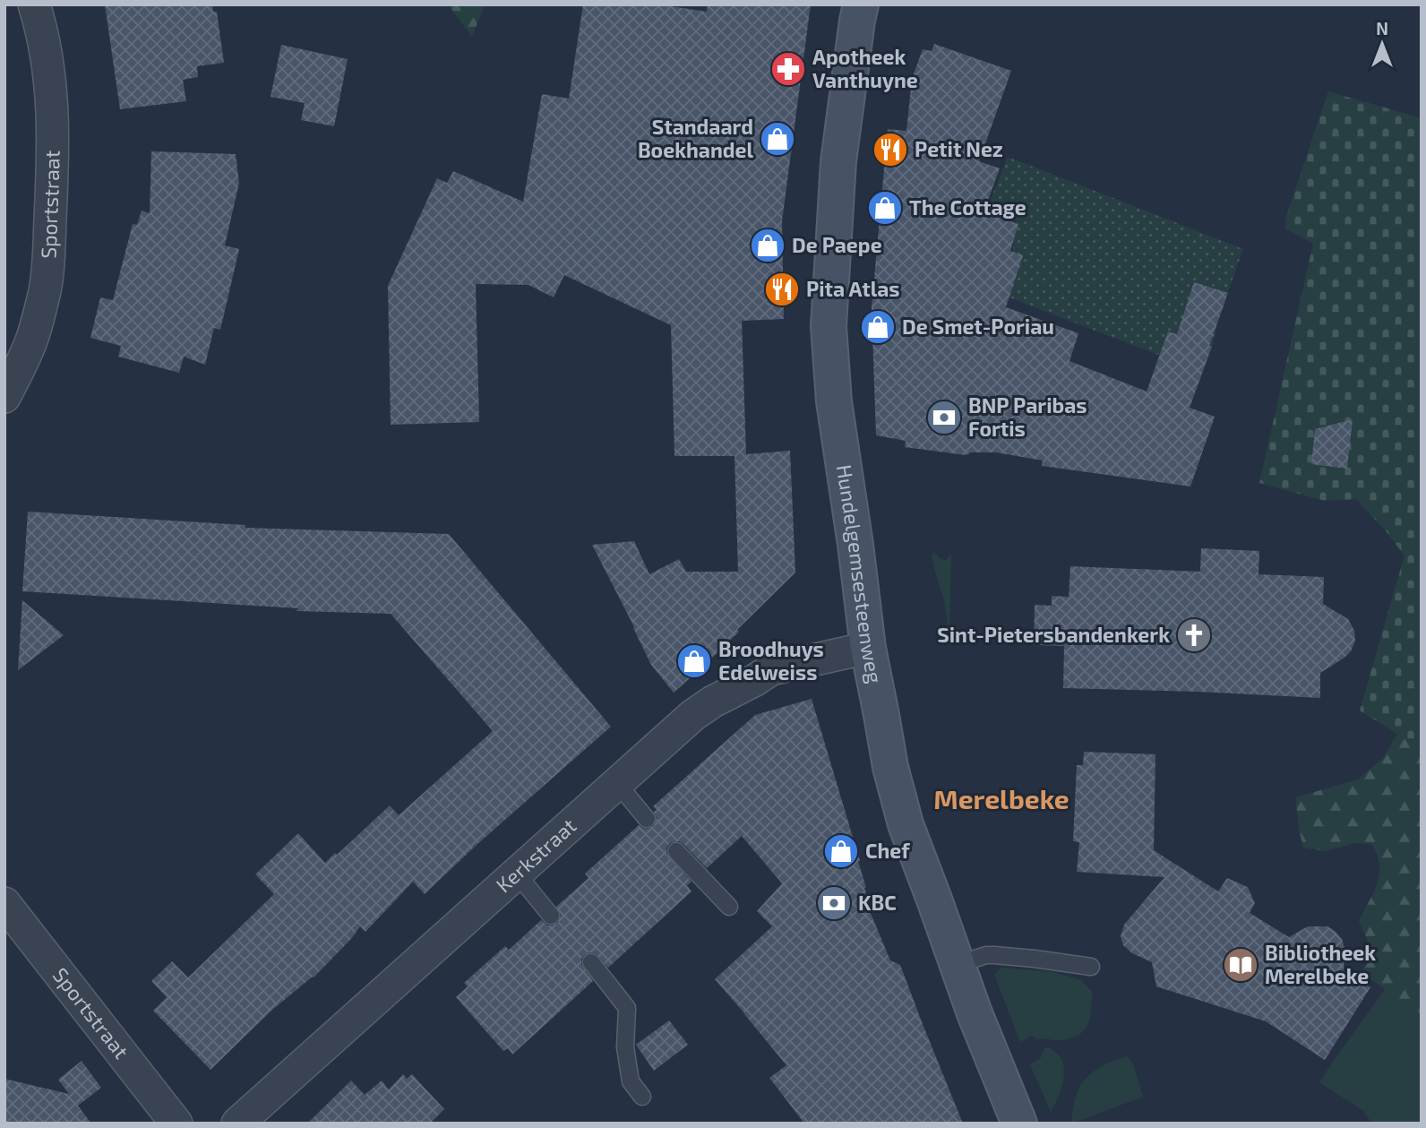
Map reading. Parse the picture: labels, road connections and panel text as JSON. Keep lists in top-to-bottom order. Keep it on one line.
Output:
{"streets":{"main road":["Hundelgemsesteenweg"],"street":["Sportstraat","Kerkstraat"]},"crossings":[["Hundelgemsesteenweg","Kerkstraat"]],"districts":["Merelbeke"],"places":{"pharmacy":["Apotheek Vanthuyne"],"shop":["Standaard Boekhandel","The Cottage","De Paepe","De Smet-Poriau","Broodhuys Edelweiss","Chef"],"restaurant":["Petit Nez","Pita Atlas"],"bank":["BNP Paribas Fortis","KBC"],"church":["Sint-Pietersbandenkerk"],"library":["Bibliotheek Merelbeke"]},"north":"top"}
